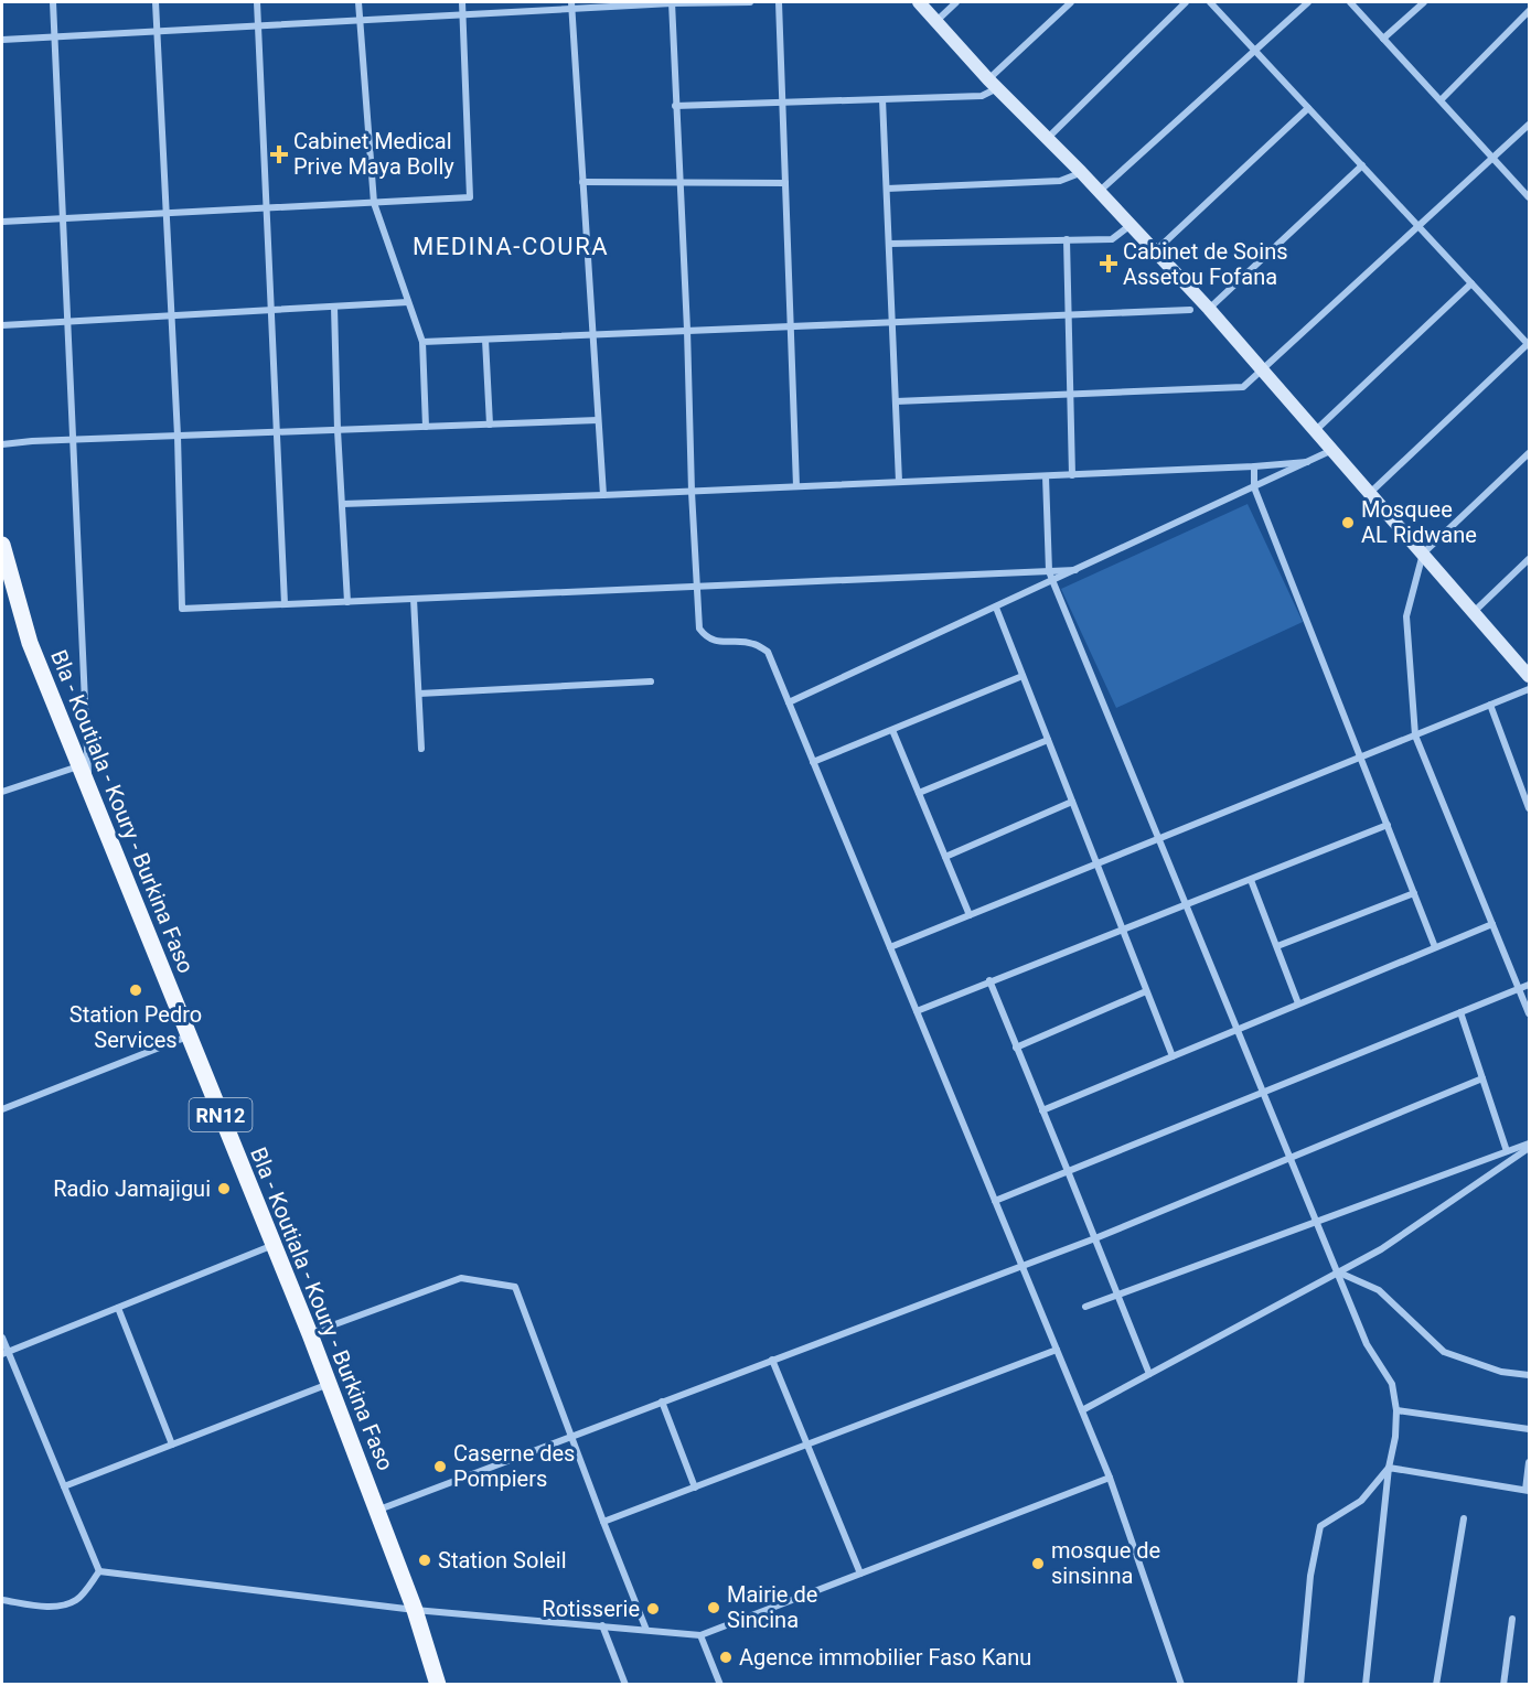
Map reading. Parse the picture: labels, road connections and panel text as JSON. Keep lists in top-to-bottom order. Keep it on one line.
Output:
{"streets":{"main road":["Bla - Koutiala - Koury - Burkina Faso","RN12"]},"districts":["MEDINA-COURA"],"places":{"health":["Cabinet Medical Prive Maya Bolly","Cabinet de Soins Assetou Fofana"],"other":["Mosquee AL Ridwane","Station Pedro Services","Radio Jamajigui","Caserne des Pompiers","Station Soleil","mosque de sinsinna","Mairie de Sincina","Rotisserie","Agence immobilier Faso Kanu"]}}
